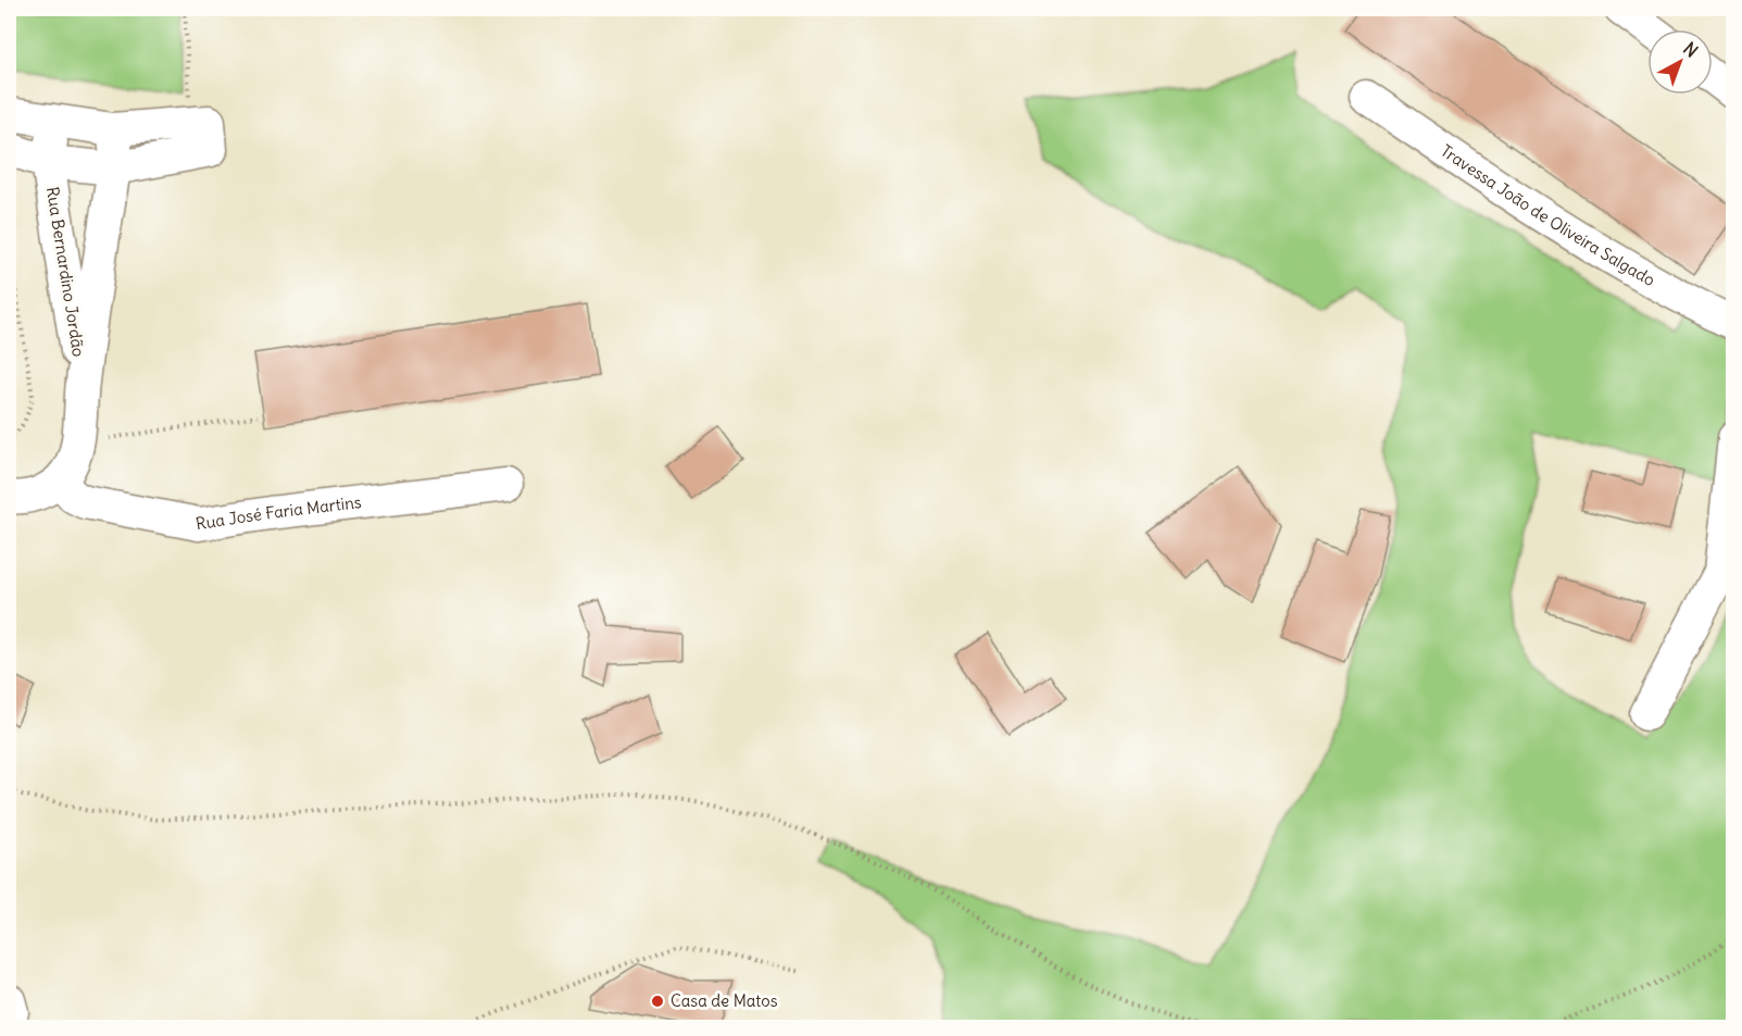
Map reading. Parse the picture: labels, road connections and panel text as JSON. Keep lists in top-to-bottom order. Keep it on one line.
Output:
{"streets":{"street":["Travessa João de Oliveira Salgado","Rua Bernardino Jordão","Rua José Faria Martins"]},"crossings":[["Rua Bernardino Jordão","Rua José Faria Martins"]],"places":["Casa de Matos"],"north":"top right"}
